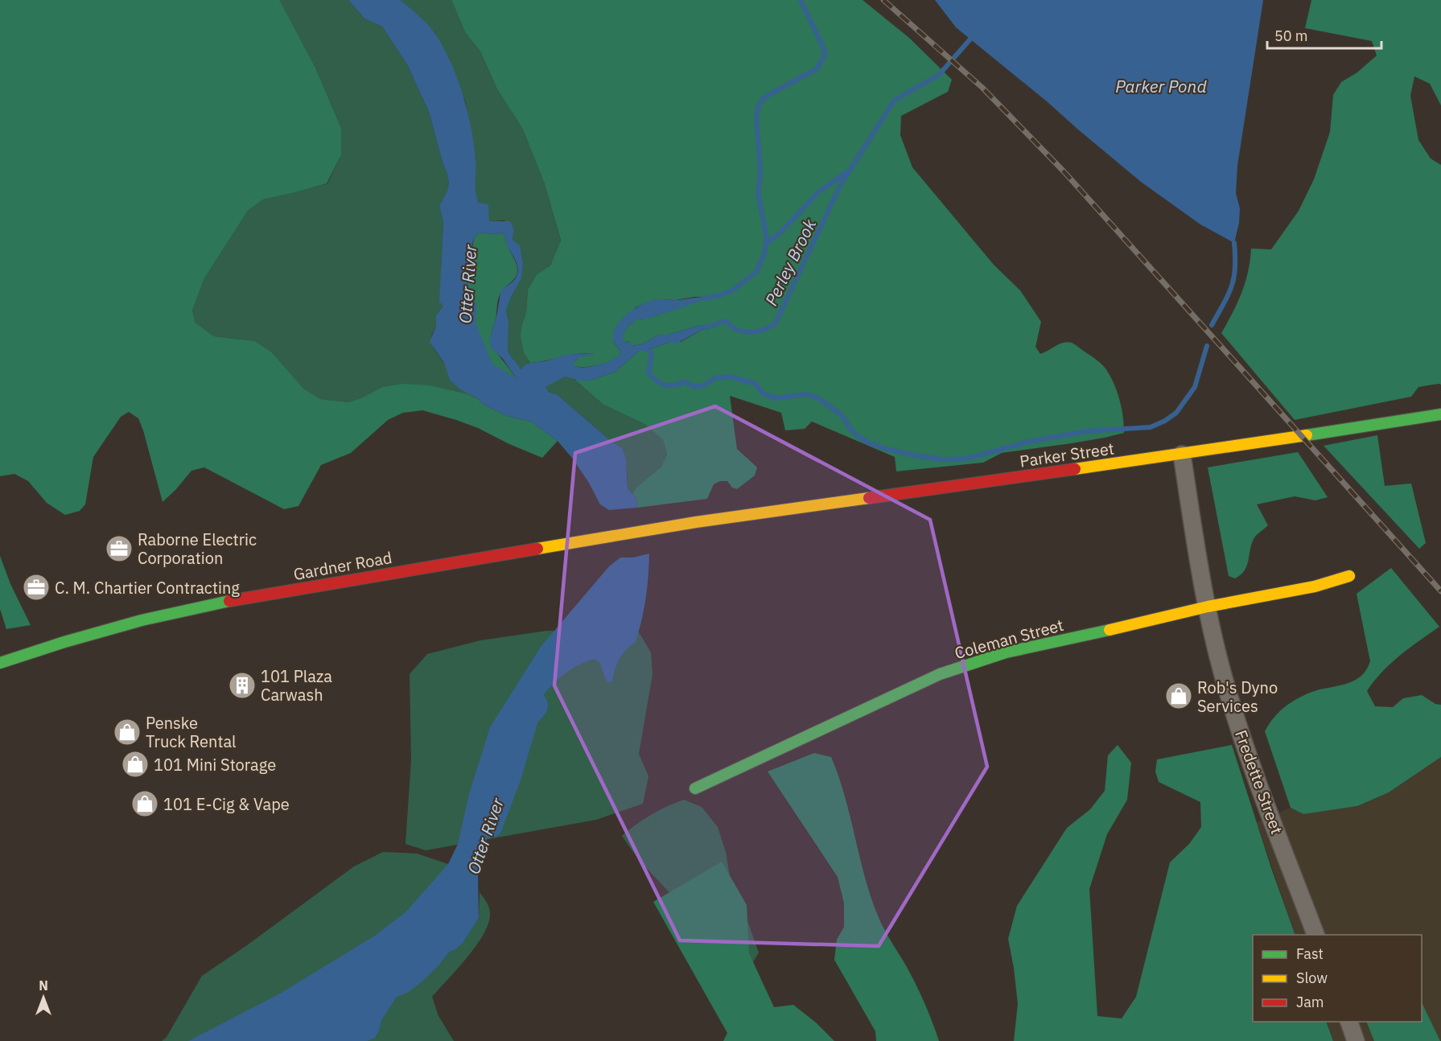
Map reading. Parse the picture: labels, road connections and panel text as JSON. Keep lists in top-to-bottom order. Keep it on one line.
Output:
{"streets":{"main road":["Parker Street","Gardner Road","Coleman Street"],"street":["Fredette Street"]},"crossings":[["Parker Street","Gardner Road"],["Parker Street","Fredette Street"],["Coleman Street","Fredette Street"]],"water":["Parker Pond","Perley Brook","Otter River"],"places":{"office":["Raborne Electric Corporation","C. M. Chartier Contracting"],"building":["101 Plaza Carwash"],"shop":["Rob's Dyno Services","Penske Truck Rental","101 Mini Storage","101 E-Cig & Vape"]},"legend":["Fast","Slow","Jam"],"scale_bar":"50 m","north":"top"}
